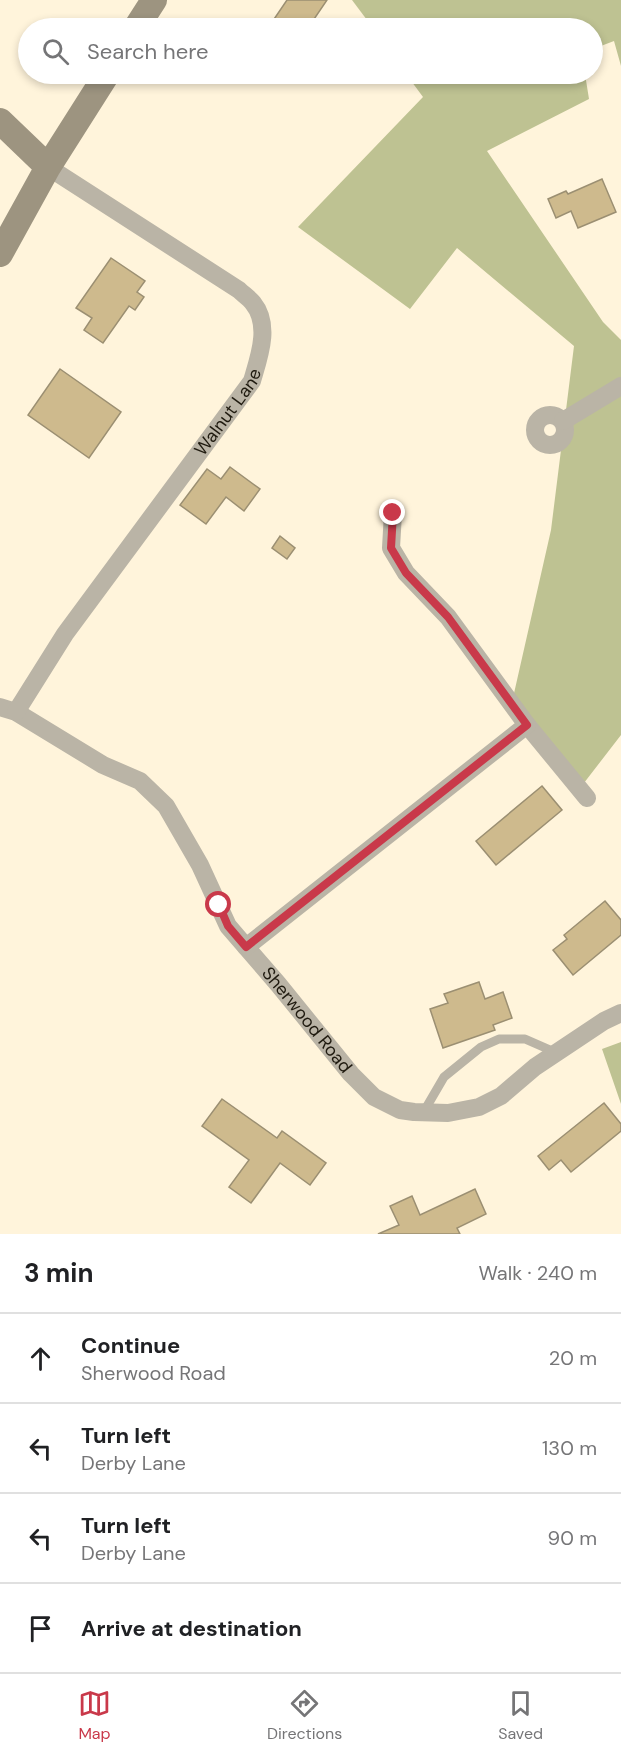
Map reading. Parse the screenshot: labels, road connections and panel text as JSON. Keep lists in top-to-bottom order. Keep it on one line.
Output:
{"streets":{"street":["Walnut Lane","Sherwood Road"]},"crossings":[["Walnut Lane","Sherwood Road"]],"page":{"search":"Search here","heading":["3 min","Walk · 240 m"],"list":[["Continue","Sherwood Road","20 m"],["Turn left","Derby Lane","130 m"],["Turn left","Derby Lane","90 m"],"Arrive at destination"],"nav":["Map","Directions","Saved"]}}
